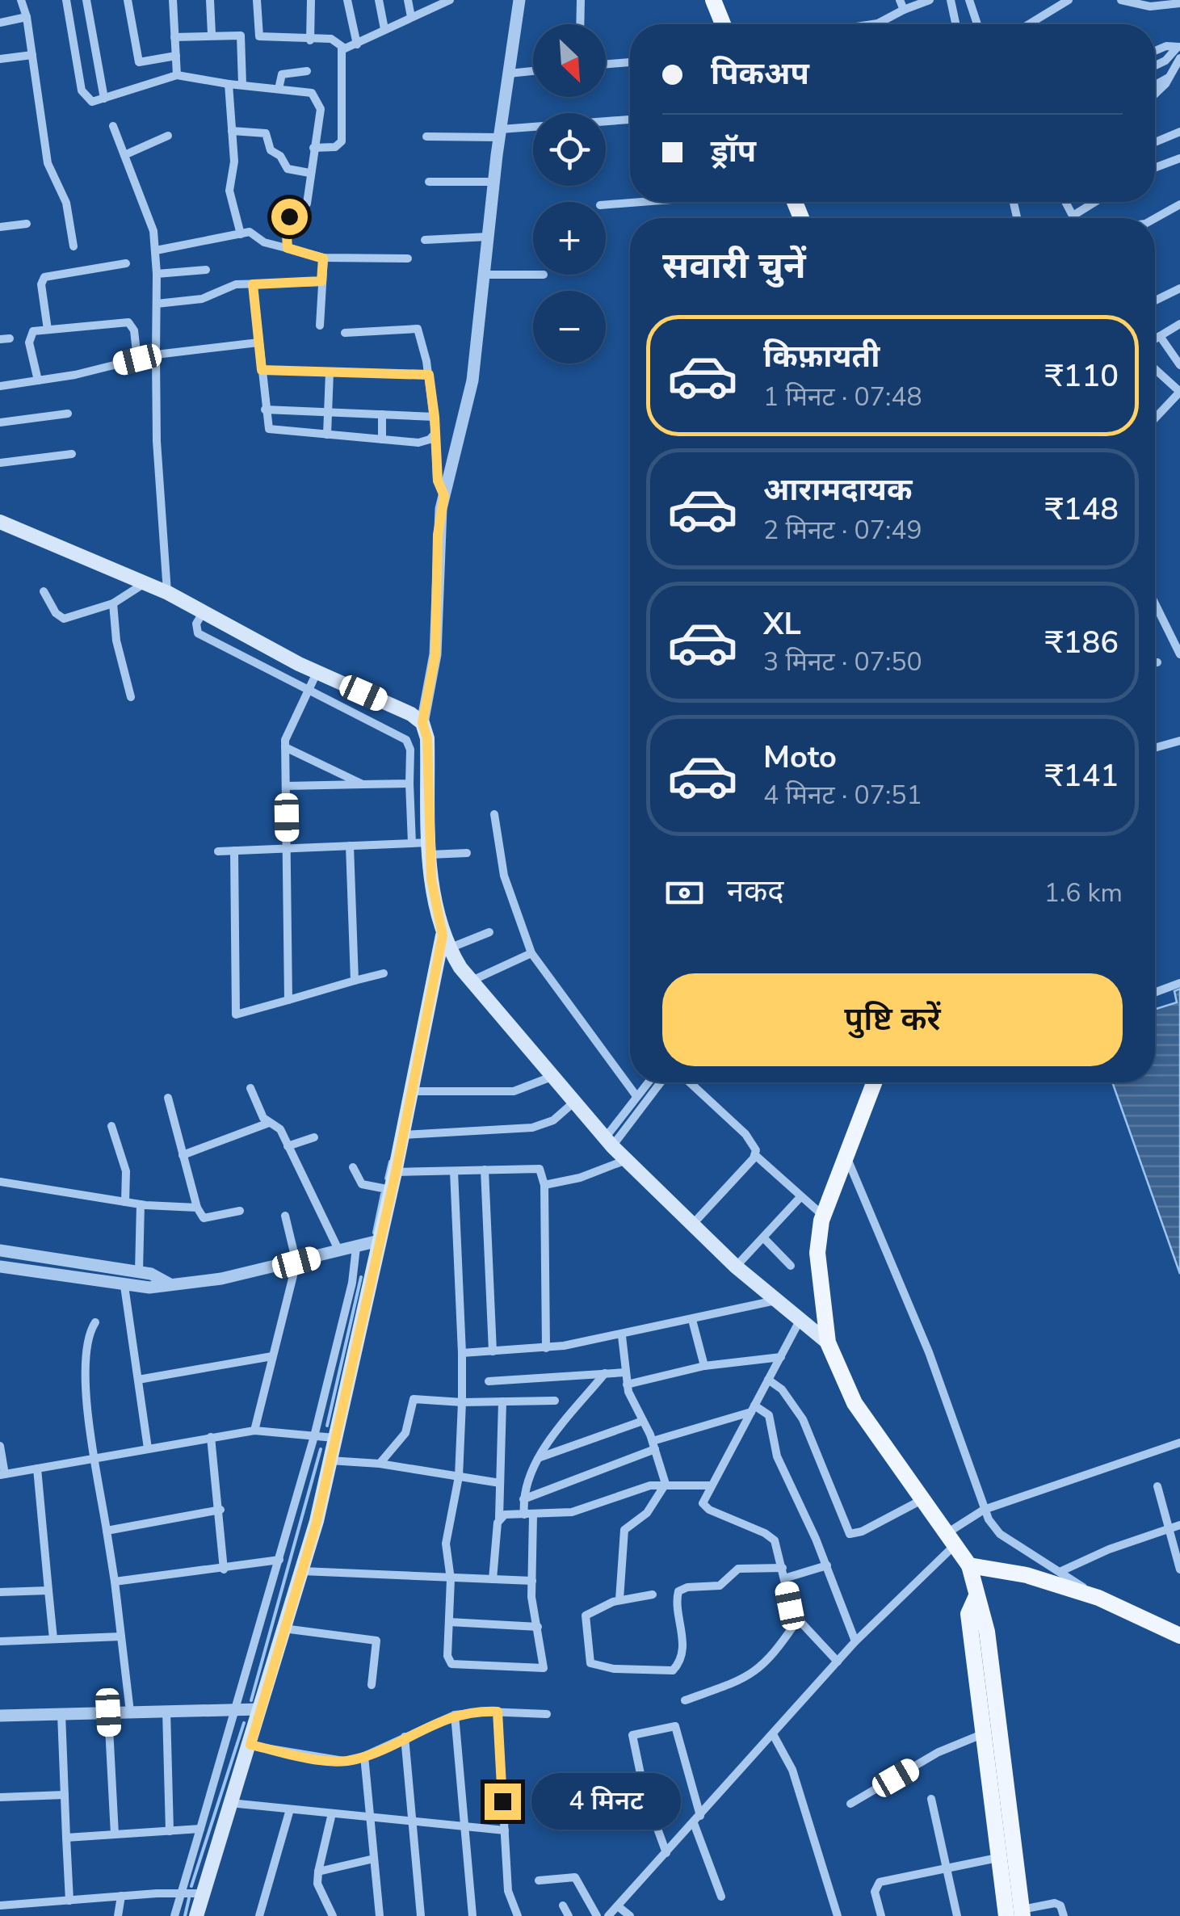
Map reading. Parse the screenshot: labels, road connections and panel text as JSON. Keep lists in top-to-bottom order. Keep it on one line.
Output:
{"north":"bottom right","page":{"map_buttons":["+","−"],"banner":["पिकअप","ड्रॉप"],"heading":"सवारी चुनें","list":[{"name":"किफ़ायती","note":"1 मिनट · 07:48","value":"₹110"},{"name":"आरामदायक","note":"2 मिनट · 07:49","value":"₹148"},{"name":"XL","note":"3 मिनट · 07:50","value":"₹186"},{"name":"Moto","note":"4 मिनट · 07:51","value":"₹141"}],"pay":["नकद","1.6 km"],"buttons":"पुष्टि करें","bubble":"4 मिनट"}}
